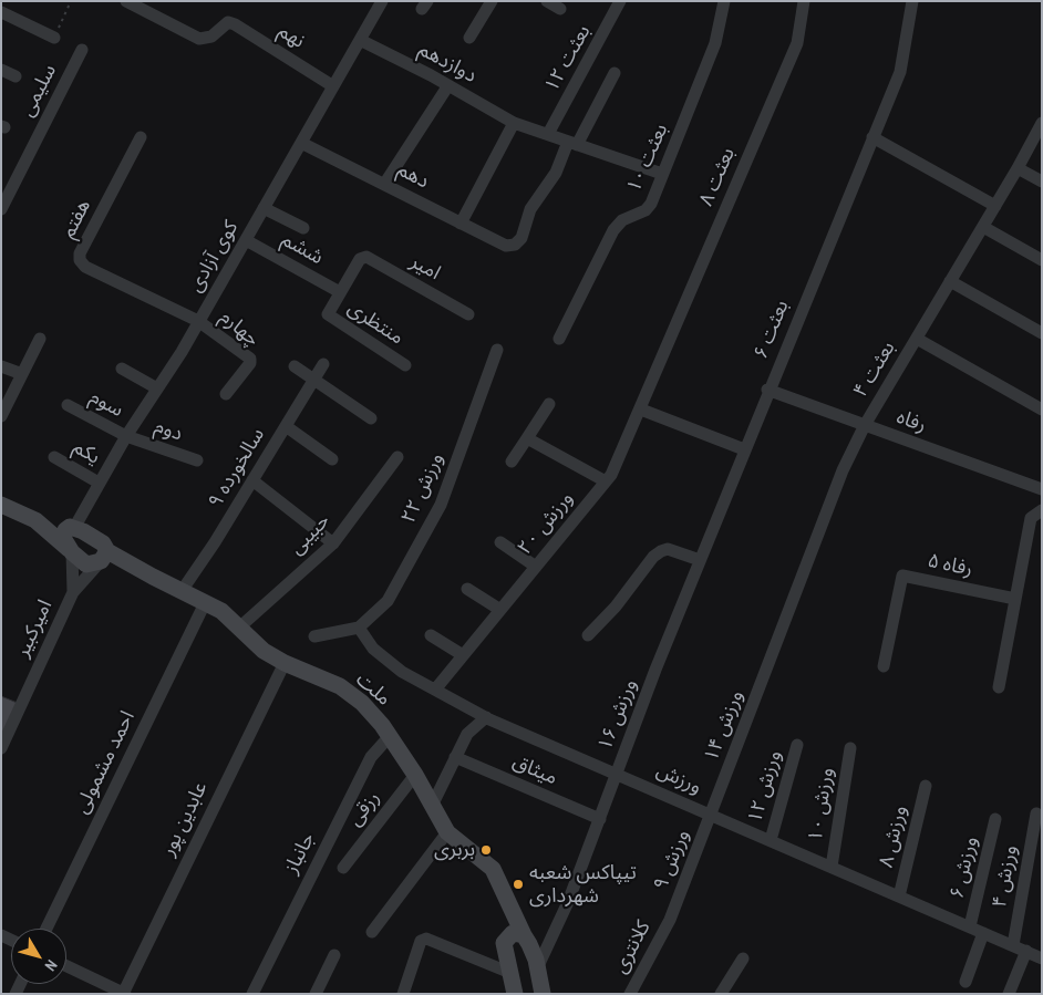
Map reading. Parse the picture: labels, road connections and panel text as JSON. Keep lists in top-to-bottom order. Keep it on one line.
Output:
{"streets":{"main road":["ملت"],"street":["نهم","بعثت ۱۲","دوازدهم","سلیمی","بعثت ۱۰","دهم","بعثت ٨","هفتم","ششم","کوی آزادی","امیر","منتظری","چهارم","بعثت ۶","بعثت ۴","سوم","رفاه","دوم","یکم","سالخورده ۹","ورزش ۲۲","ورزش ۲۰","حبیبی","رفاه ۵","امیرکبیر","ورزش ۱۶","ورزش ۱۴","احمد مشمولی","میثاق","ورزش","ورزش ۱۲","ورزش ۱۰","رزقی","عابدین پور","ورزش ۸","جانباز","ورزش ۹","ورزش ۶","ورزش ۴","کلانتری"]},"crossings":[["نهم","کوی آزادی"],["بعثت ۱۲","دوازدهم"],["دوازدهم","بعثت ۱۰"],["دوازدهم","دهم"],["دوازدهم","کوی آزادی"],["دهم","کوی آزادی"],["بعثت ٨","ورزش ۲۰"],["هفتم","کوی آزادی"],["هفتم","چهارم"],["ششم","کوی آزادی"],["ششم","منتظری"],["کوی آزادی","چهارم"],["کوی آزادی","سوم"],["کوی آزادی","دوم"],["کوی آزادی","یکم"],["امیر","منتظری"],["بعثت ۶","رفاه"],["بعثت ۶","ورزش ۱۶"],["بعثت ۴","رفاه"],["بعثت ۴","ورزش ۱۴"],["سوم","دوم"],["سالخورده ۹","ملت"],["ورزش ۲۲","ورزش"],["ورزش ۲۰","ورزش"],["حبیبی","ملت"],["امیرکبیر","ملت"],["ملت","ورزش ۱۶"],["ملت","احمد مشمولی"],["ملت","رزقی"],["ملت","عابدین پور"],["ملت","جانباز"],["ورزش ۱۶","میثاق"],["ورزش ۱۶","ورزش"],["ورزش ۱۴","ورزش"],["ورزش ۱۴","ورزش ۹"],["ورزش","ورزش ۱۲"],["ورزش","ورزش ۱۰"],["ورزش","ورزش ۸"],["ورزش","ورزش ۹"],["ورزش","ورزش ۶"],["ورزش","ورزش ۴"],["ورزش ۹","کلانتری"]],"places":["بربری","تیپاکس شعبه شهرداری"],"north":"bottom right"}
